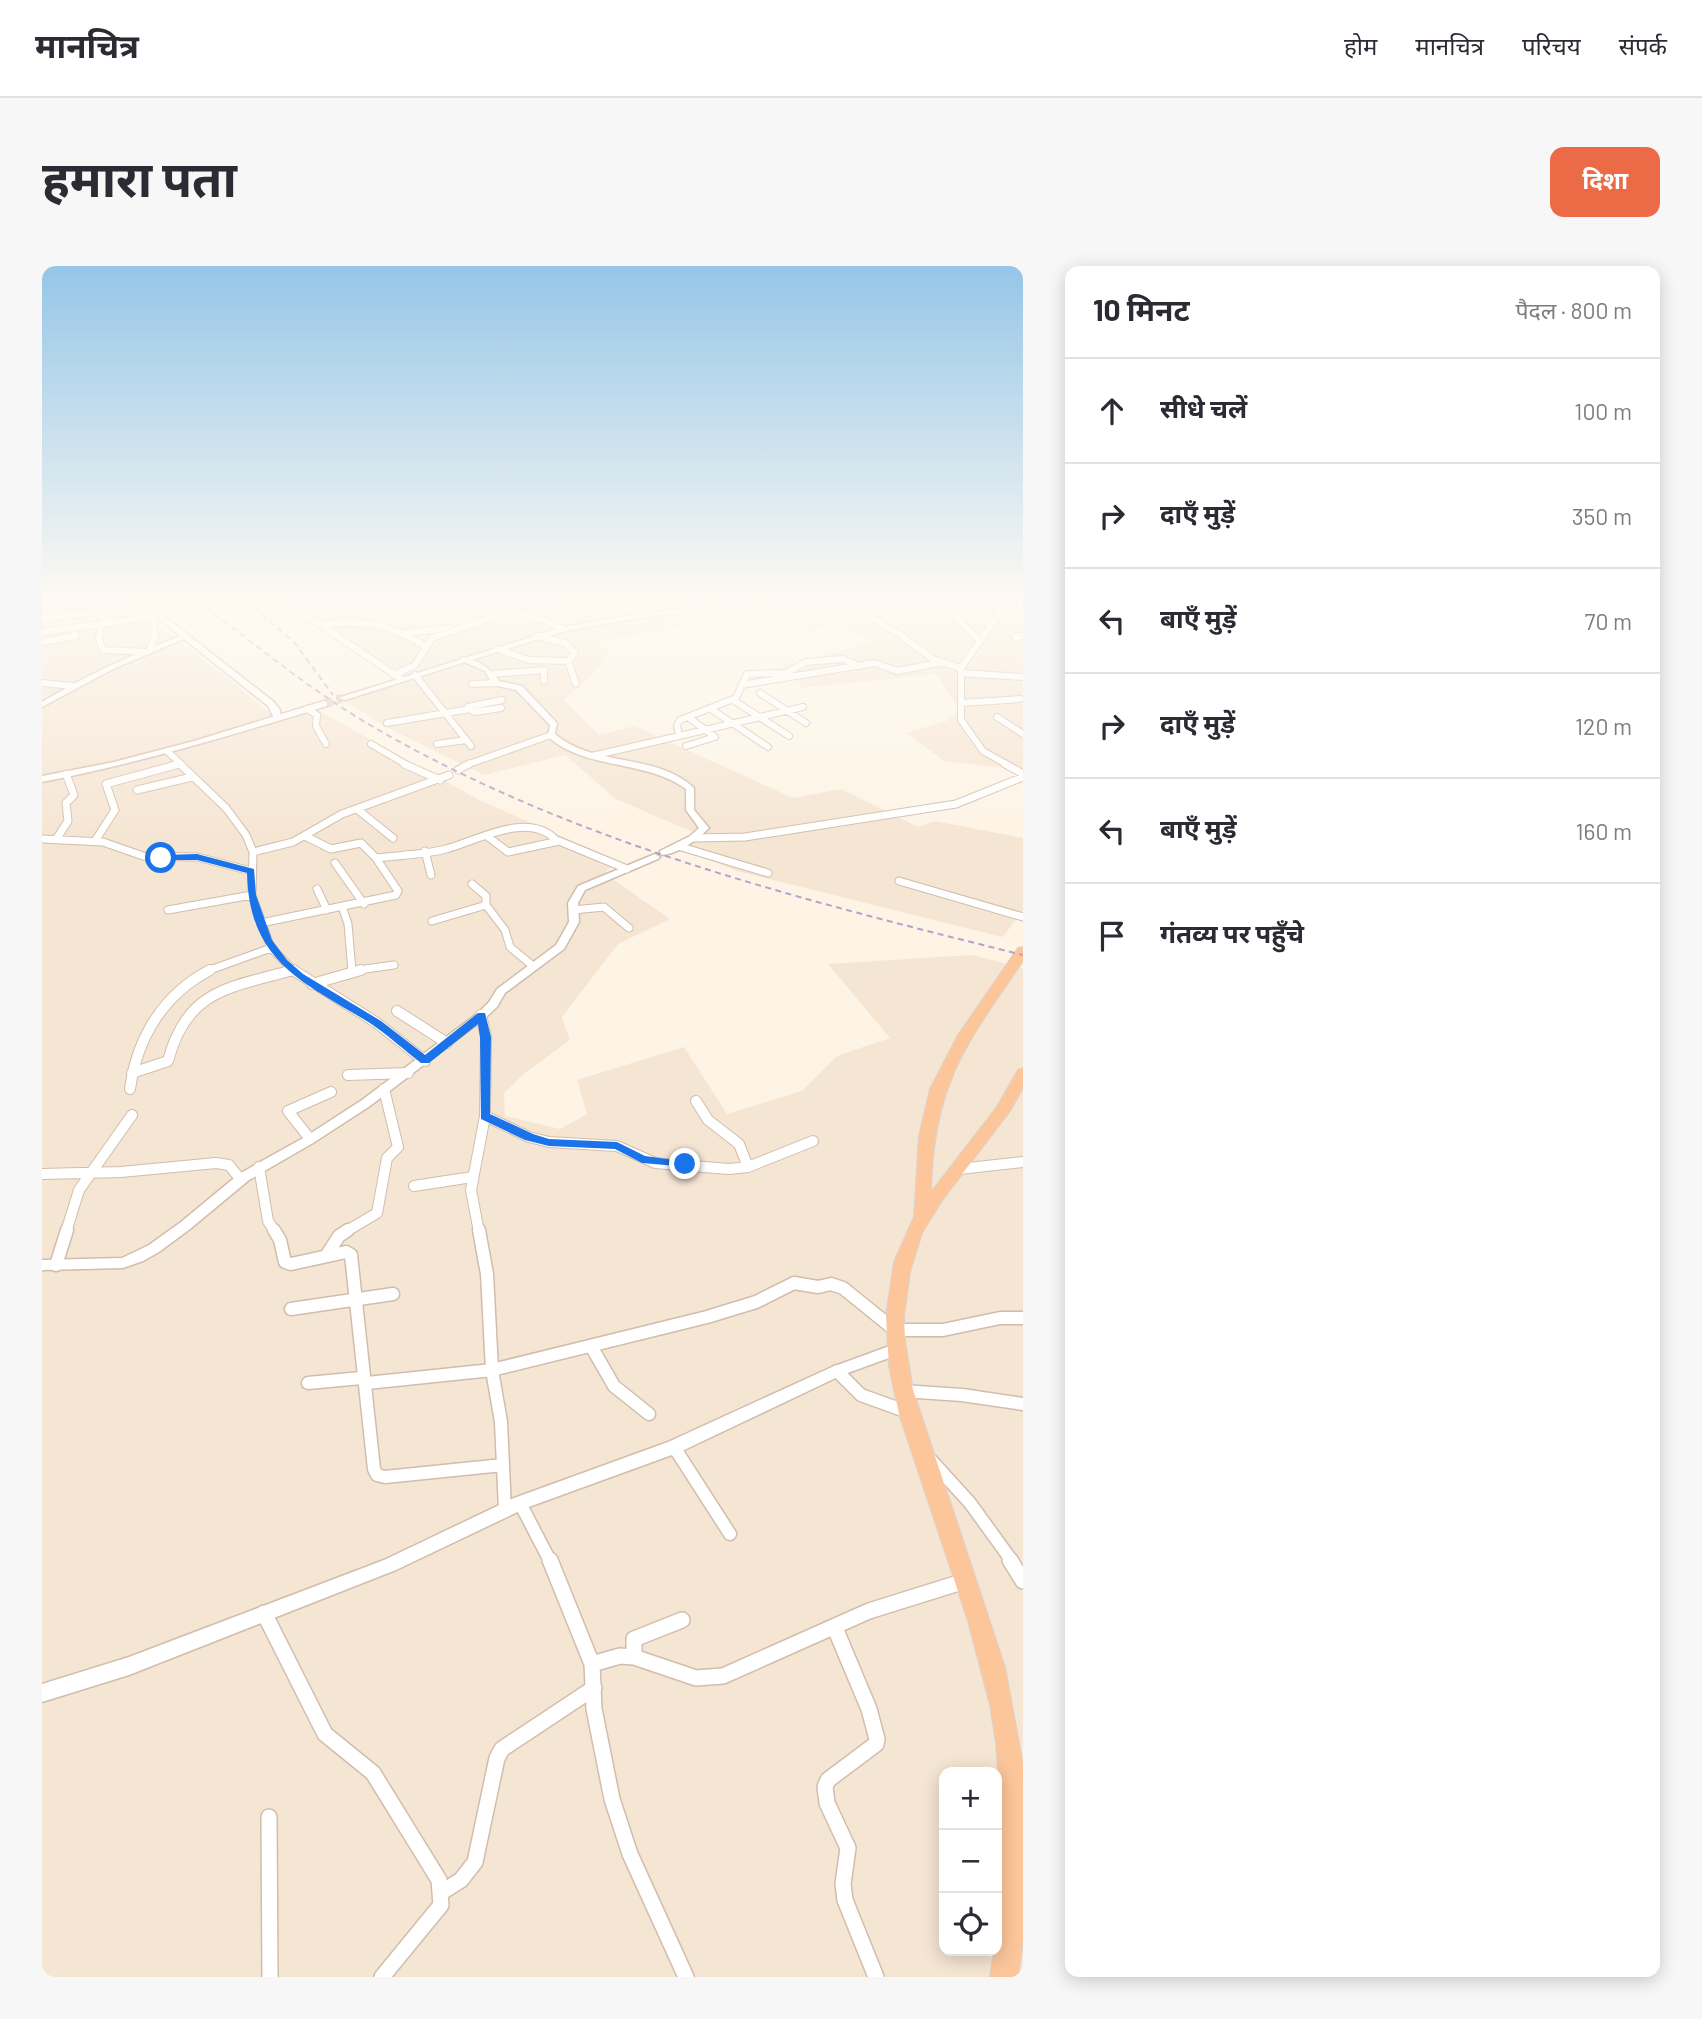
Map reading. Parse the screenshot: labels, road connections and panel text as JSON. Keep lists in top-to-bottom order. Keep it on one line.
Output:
{"page":{"header":"मानचित्र","nav":["होम","मानचित्र","परिचय","संपर्क"],"buttons":"दिशा","title":"हमारा पता","heading":["10 मिनट","पैदल · 800 m"],"list":[["सीधे चलें","100 m"],["दाएँ मुड़ें","350 m"],["बाएँ मुड़ें","70 m"],["दाएँ मुड़ें","120 m"],["बाएँ मुड़ें","160 m"],"गंतव्य पर पहुँचे"],"map_buttons":["+","−"]}}
